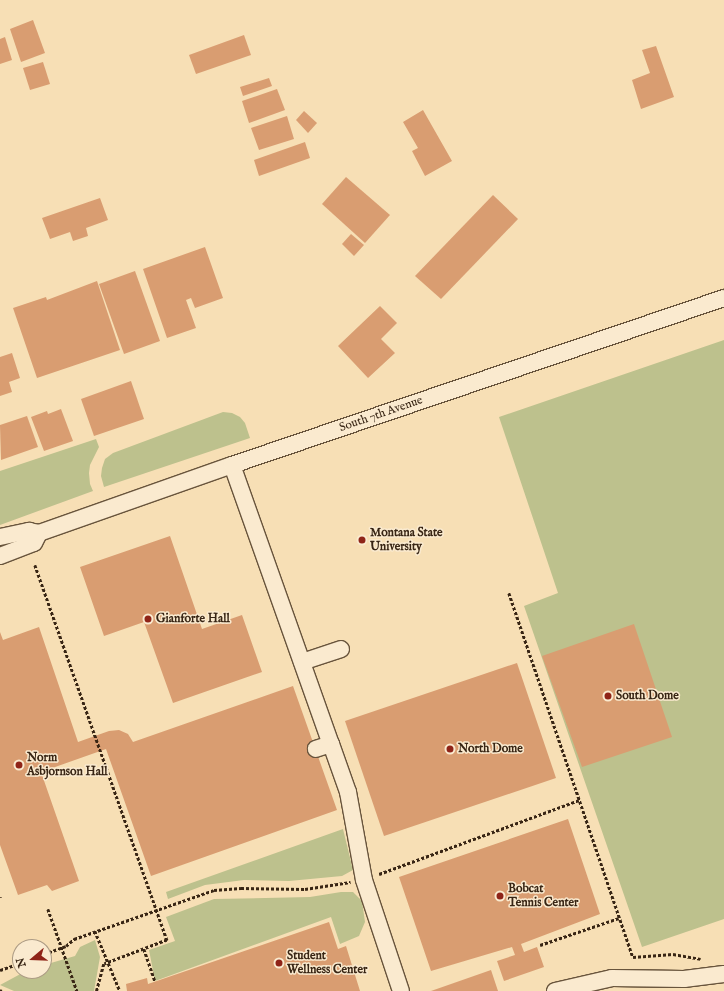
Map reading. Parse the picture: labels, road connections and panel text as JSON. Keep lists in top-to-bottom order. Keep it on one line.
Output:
{"streets":{"street":["South 7th Avenue"]},"places":["Montana State University","Gianforte Hall","South Dome","North Dome","Norm Asbjornson Hall","Bobcat Tennis Center","Student Wellness Center"],"north":"left"}
